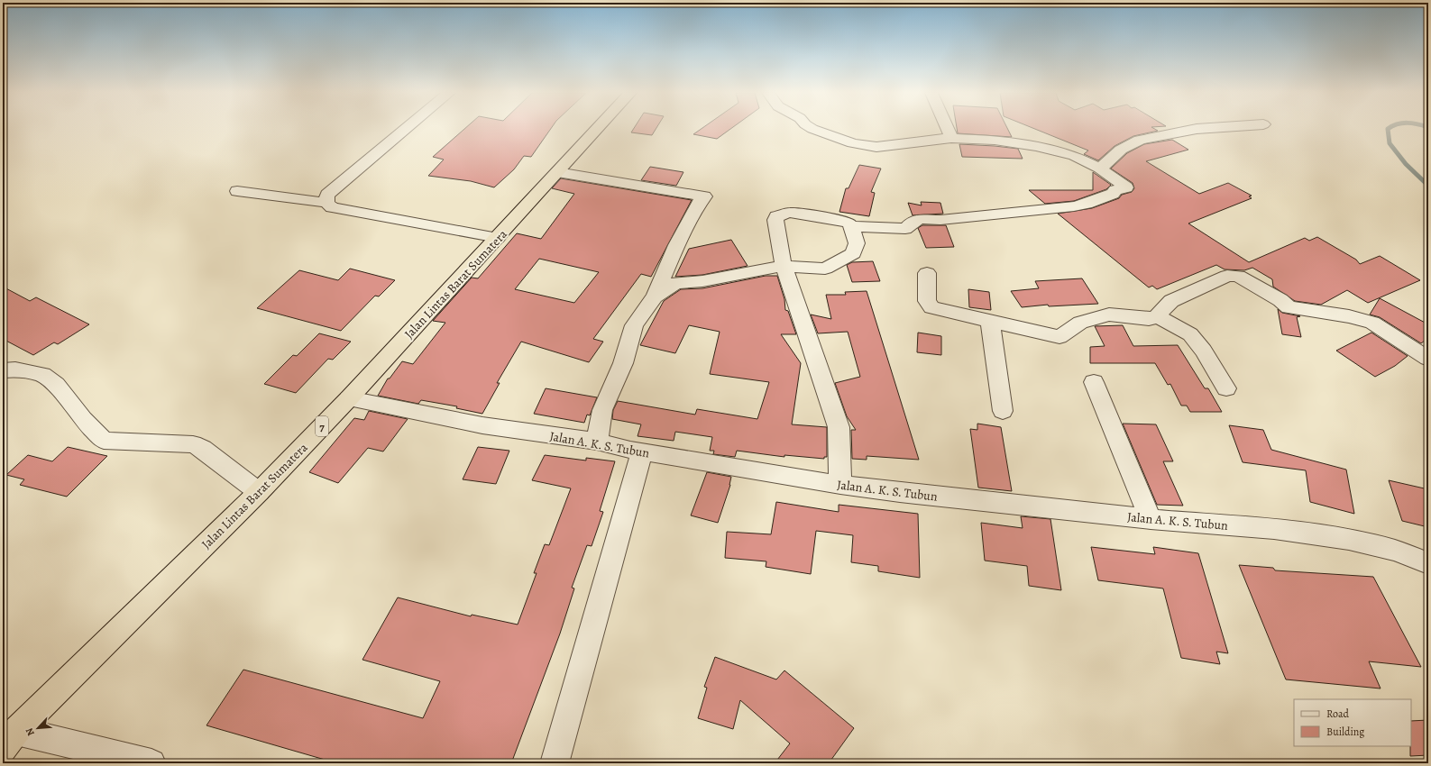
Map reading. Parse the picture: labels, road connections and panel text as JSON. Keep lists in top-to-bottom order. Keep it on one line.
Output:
{"streets":{"highway":["Jalan Lintas Barat Sumatera","7"],"street":["Jalan A. K. S. Tubun"]},"crossings":[["Jalan Lintas Barat Sumatera","Jalan A. K. S. Tubun"]],"legend":["Road","Building"],"north":"bottom left"}
